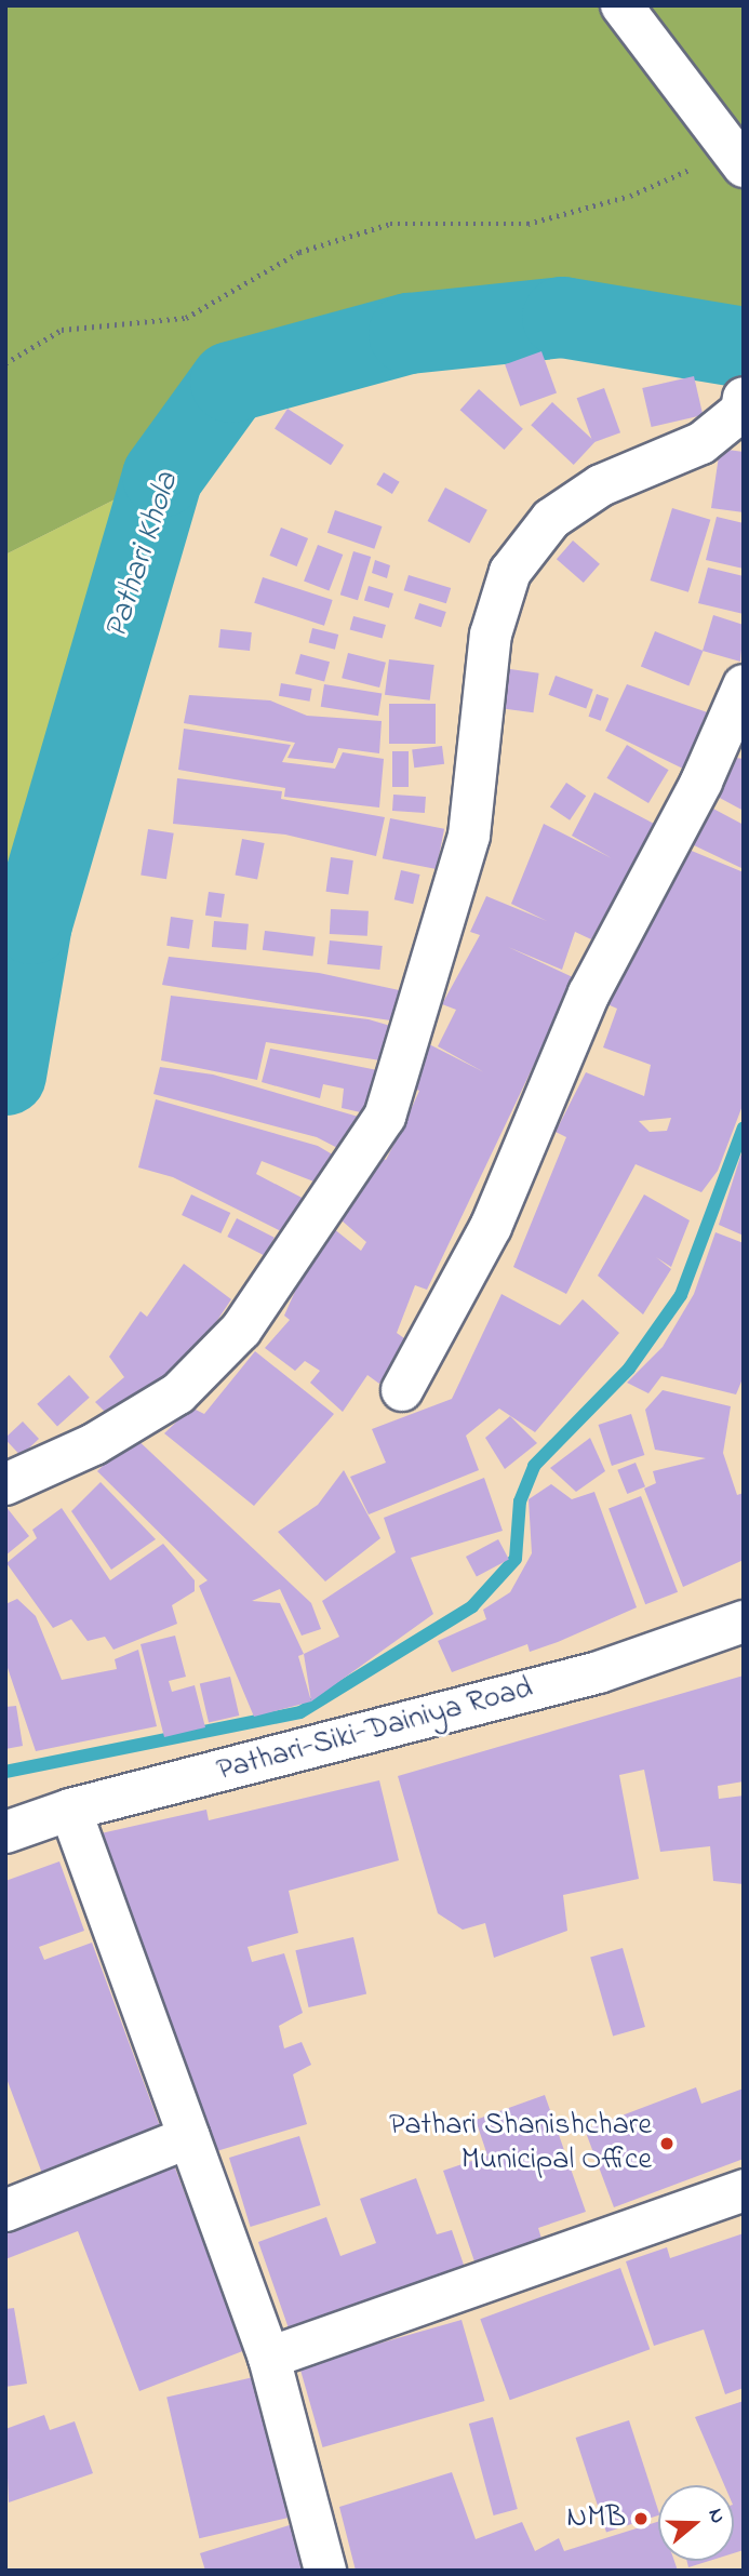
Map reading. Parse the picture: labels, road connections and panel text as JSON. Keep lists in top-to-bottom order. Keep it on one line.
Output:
{"streets":{"street":["Pathari-Siki-Dainiya Road"]},"water":["Pathari Khola"],"places":["Pathari Shanishchare Municipal Office","NMB"],"north":"right"}
